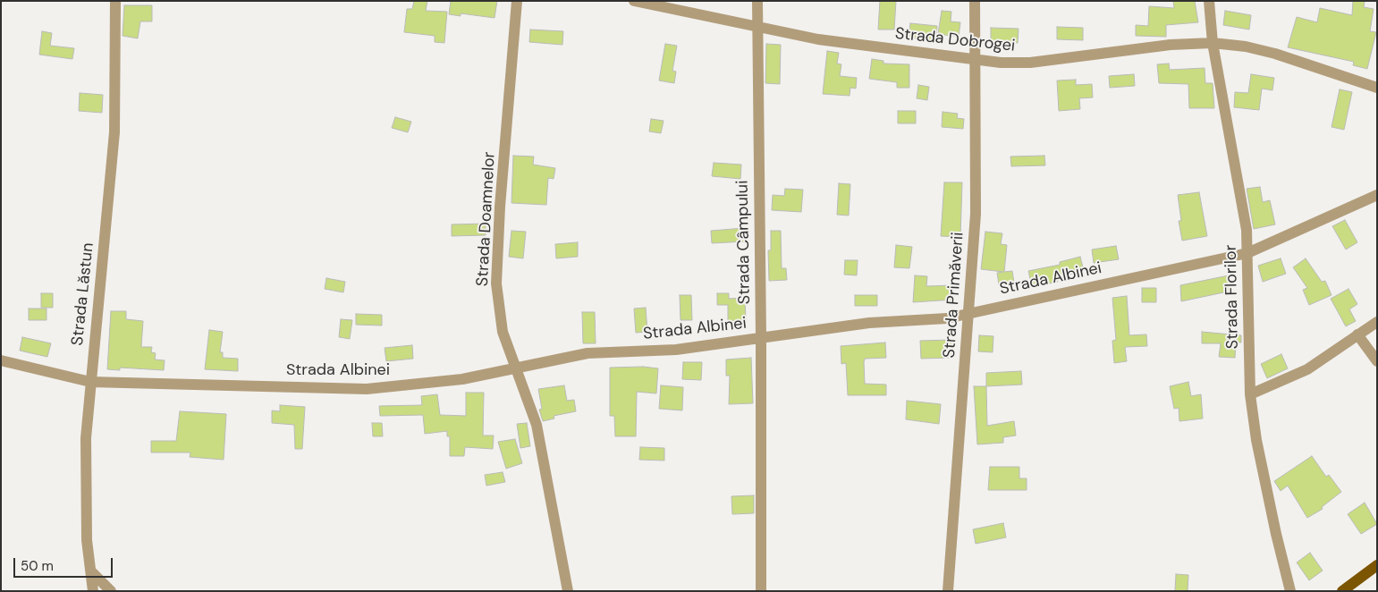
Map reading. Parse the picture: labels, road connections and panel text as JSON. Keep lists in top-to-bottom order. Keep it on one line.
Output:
{"streets":{"street":["Strada Dobrogei","Strada Doamnelor","Strada Câmpului","Strada Albinei","Strada Lăstun","Strada Primăverii","Strada Florilor"]},"crossings":[["Strada Dobrogei","Strada Câmpului"],["Strada Dobrogei","Strada Primăverii"],["Strada Dobrogei","Strada Florilor"],["Strada Doamnelor","Strada Albinei"],["Strada Câmpului","Strada Albinei"],["Strada Albinei","Strada Lăstun"],["Strada Albinei","Strada Primăverii"],["Strada Albinei","Strada Florilor"]],"scale_bar":"50 m"}
